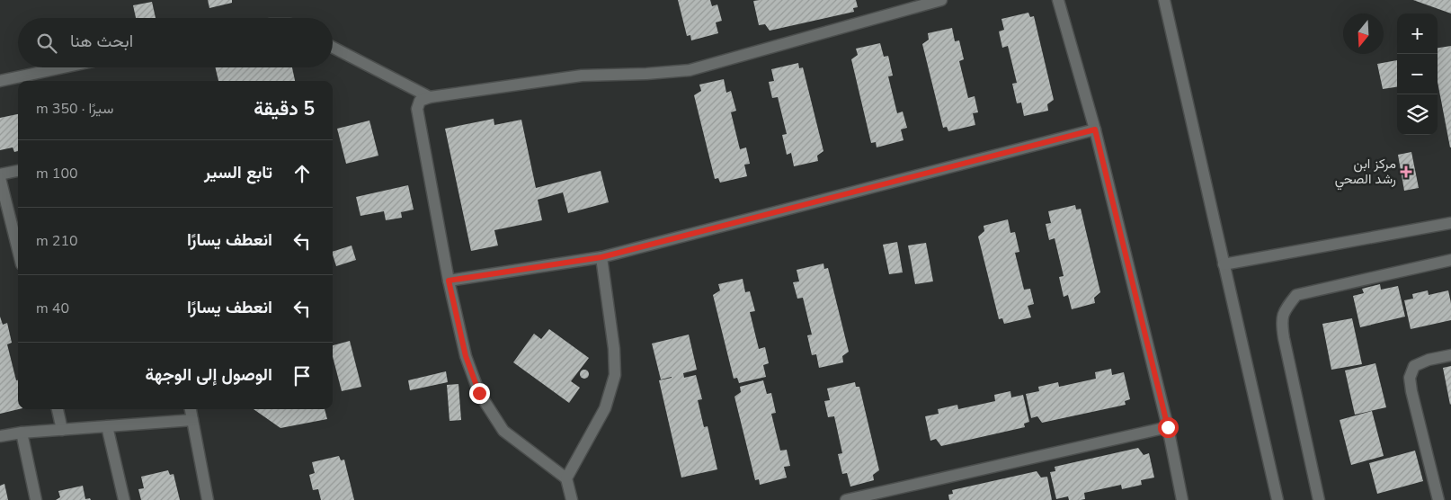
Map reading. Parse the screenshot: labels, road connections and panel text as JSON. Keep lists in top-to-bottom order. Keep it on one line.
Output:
{"places":{"health":["مركز ابن رشد الصحي"]},"north":"bottom","page":{"map_buttons":["+","−"],"search":"ابحث هنا","heading":["5 دقيقة","سيرًا · 350 m"],"list":[["تابع السير","100 m"],["انعطف يسارًا","210 m"],["انعطف يسارًا","40 m"],"الوصول إلى الوجهة"]}}
